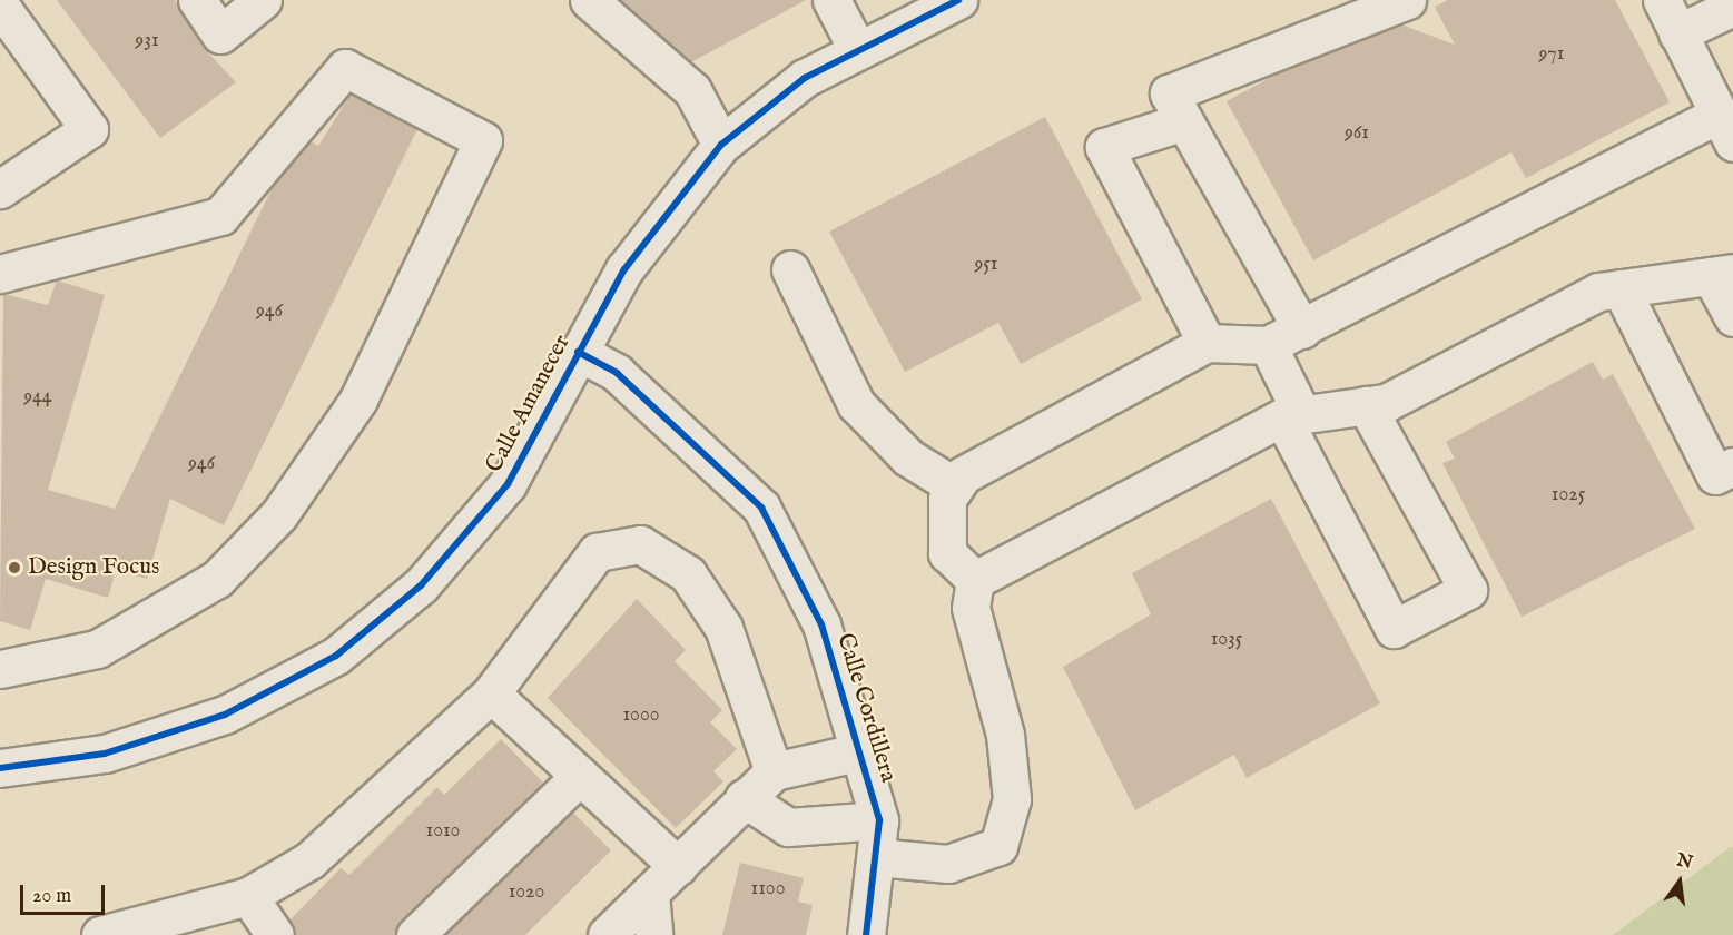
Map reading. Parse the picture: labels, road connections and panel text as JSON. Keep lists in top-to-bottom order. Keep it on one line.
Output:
{"streets":{"street":["Calle Amanecer","Calle Cordillera"]},"crossings":[["Calle Amanecer","Calle Cordillera"]],"places":["Design Focus"],"house_numbers":["931","971","961","951","946","944","946","1025","1035","1000","1010","1100","1020"],"scale_bar":"20 m","north":"top"}
